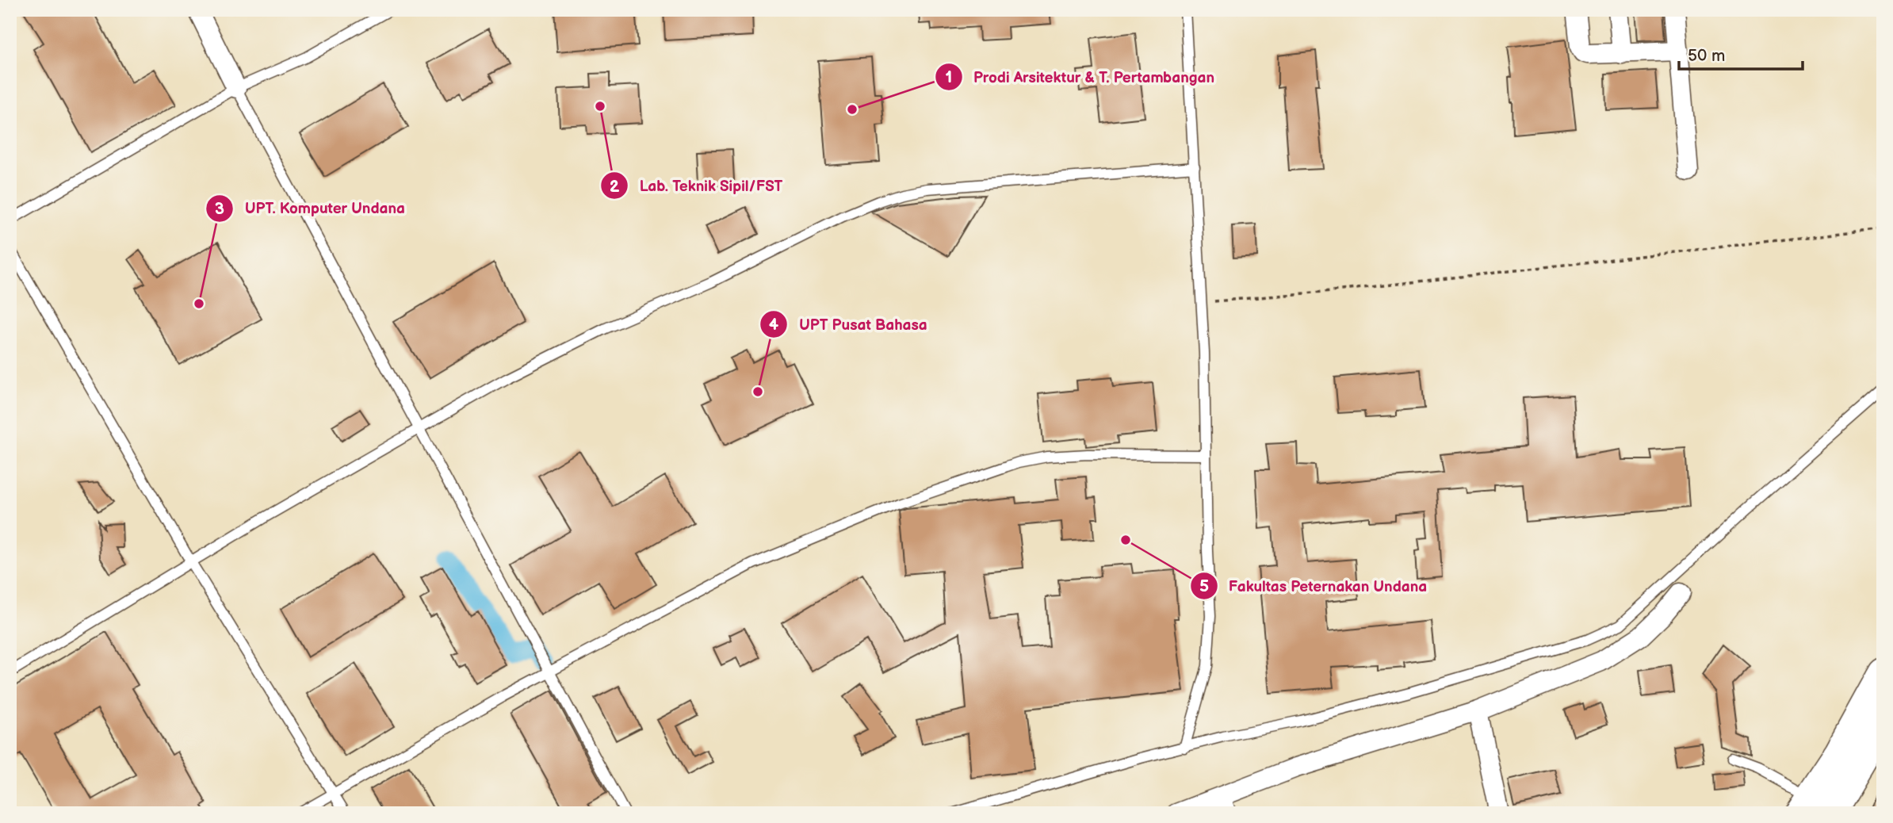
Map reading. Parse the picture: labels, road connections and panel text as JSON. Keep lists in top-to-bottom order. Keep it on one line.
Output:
{"places":["Lab. Teknik Sipil/FST","Prodi Arsitektur & T. Pertambangan","UPT. Komputer Undana","UPT Pusat Bahasa","Fakultas Peternakan Undana"],"scale_bar":"50 m"}
